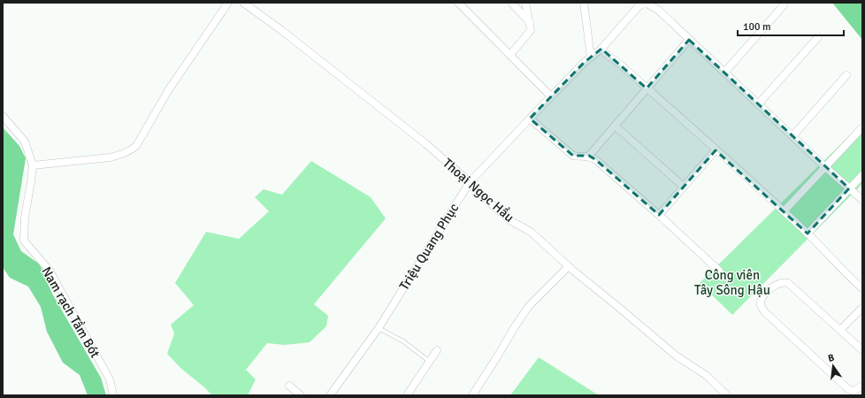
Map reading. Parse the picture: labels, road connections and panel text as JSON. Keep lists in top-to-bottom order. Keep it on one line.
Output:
{"streets":{"street":["Thoại Ngọc Hầu","Triệu Quang Phục","Nam rạch Tầm Bót"]},"crossings":[["Thoại Ngọc Hầu","Triệu Quang Phục"]],"parks":["Công viên Tây Sông Hậu"],"scale_bar":"100 m","north":"top"}
